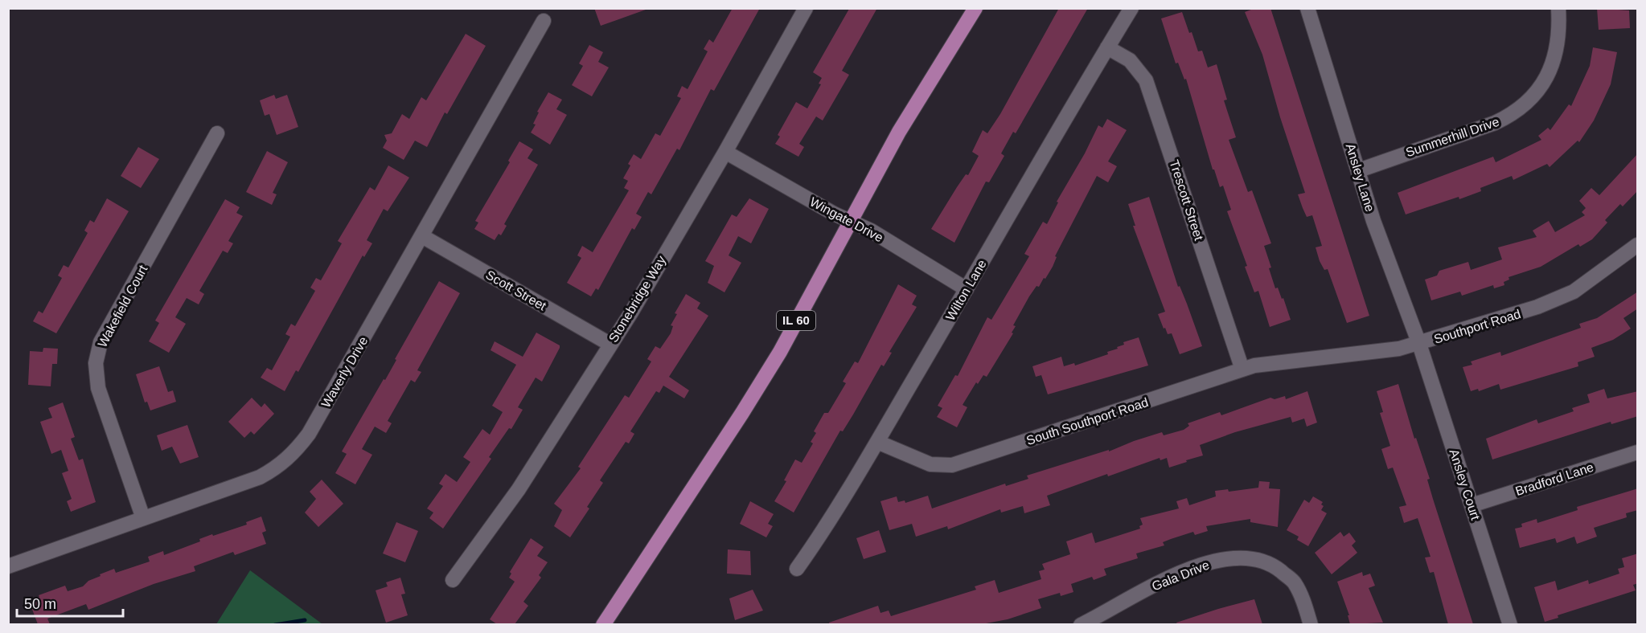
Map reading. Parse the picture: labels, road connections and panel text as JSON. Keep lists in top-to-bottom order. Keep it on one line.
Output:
{"streets":{"main road":["IL 60"],"street":["Summerhill Drive","Ansley Lane","Trescott Street","Wingate Drive","Scott Street","Wilton Lane","Stonebridge Way","Wakefield Court","Southport Road","Waverly Drive","South Southport Road","Bradford Lane","Ansley Court","Gala Drive"]},"crossings":[["Summerhill Drive","Ansley Lane"],["Ansley Lane","Southport Road"],["Ansley Lane","Ansley Court"],["Trescott Street","Wilton Lane"],["Trescott Street","South Southport Road"],["Wingate Drive","Wilton Lane"],["Wingate Drive","Stonebridge Way"],["Wingate Drive","IL 60"],["Scott Street","Stonebridge Way"],["Scott Street","Waverly Drive"],["Wilton Lane","South Southport Road"],["Wakefield Court","Waverly Drive"],["Southport Road","South Southport Road"],["Southport Road","Ansley Court"],["Bradford Lane","Ansley Court"]],"scale_bar":"50 m"}
